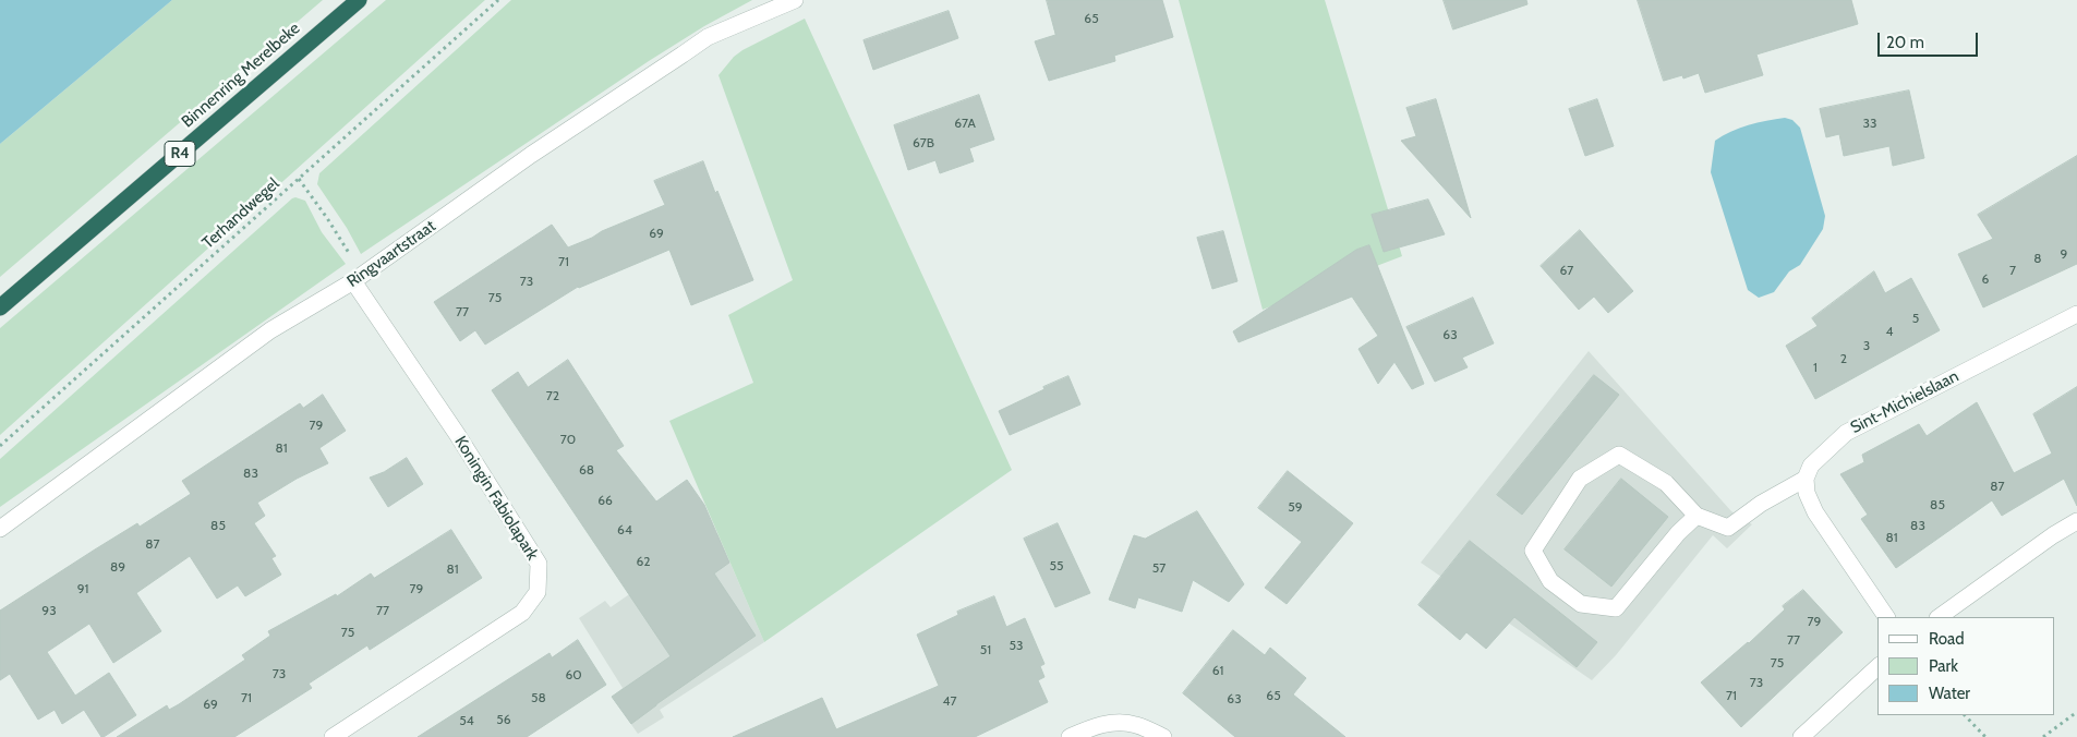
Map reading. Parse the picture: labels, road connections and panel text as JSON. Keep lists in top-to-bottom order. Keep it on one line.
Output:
{"streets":{"highway":["Binnenring Merelbeke","R4"],"street":["Ringvaartstraat","Sint-Michielslaan","Koningin Fabiolapark"],"path":["Terhandwegel"]},"crossings":[["Ringvaartstraat","Koningin Fabiolapark"]],"house_numbers":["65","67A","33","67B","69","9","8","71","67","7","6","73","75","77","5","4","63","3","2","1","72","79","70","81","68","83","87","66","85","59","85","83","64","81","87","62","55","89","57","81","91","79","93","77","79","75","77","53","51","75","61","73","60","73","65","71","71","58","63","47","69","56","54"],"legend":["Road","Park","Water"],"scale_bar":"20 m"}
